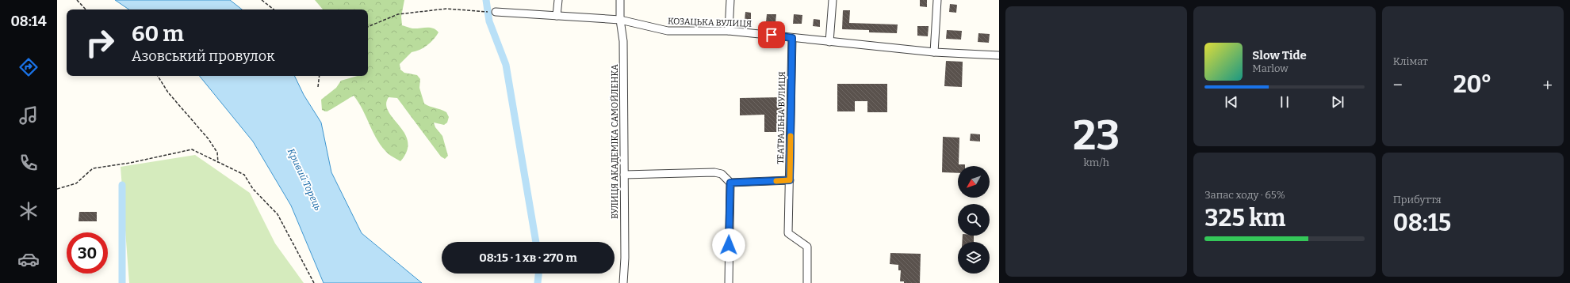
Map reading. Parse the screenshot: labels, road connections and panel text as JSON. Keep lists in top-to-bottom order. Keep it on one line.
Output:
{"streets":{"street":["КОЗАЦЬКА ВУЛИЦЯ","ТЕАТРАЛЬНА ВУЛИЦЯ","ВУЛИЦЯ АКАДЕМІКА САМОЙЛЕНКА"]},"crossings":[["КОЗАЦЬКА ВУЛИЦЯ","ТЕАТРАЛЬНА ВУЛИЦЯ"],["КОЗАЦЬКА ВУЛИЦЯ","ВУЛИЦЯ АКАДЕМІКА САМОЙЛЕНКА"]],"water":["Кривий Торець"],"north":"bottom left","page":{"tabs":"08:14","tile":[["23","km/h"],"Клімат",["Запас ходу · 65%","325 km"],["Прибуття","08:15"]],"turn":["60 m","Азовський провулок"],"song":["Slow Tide","Marlow"],"heat":["−","20°","+"],"limit":"30","trip":"08:15 · 1 хв · 270 m"}}
